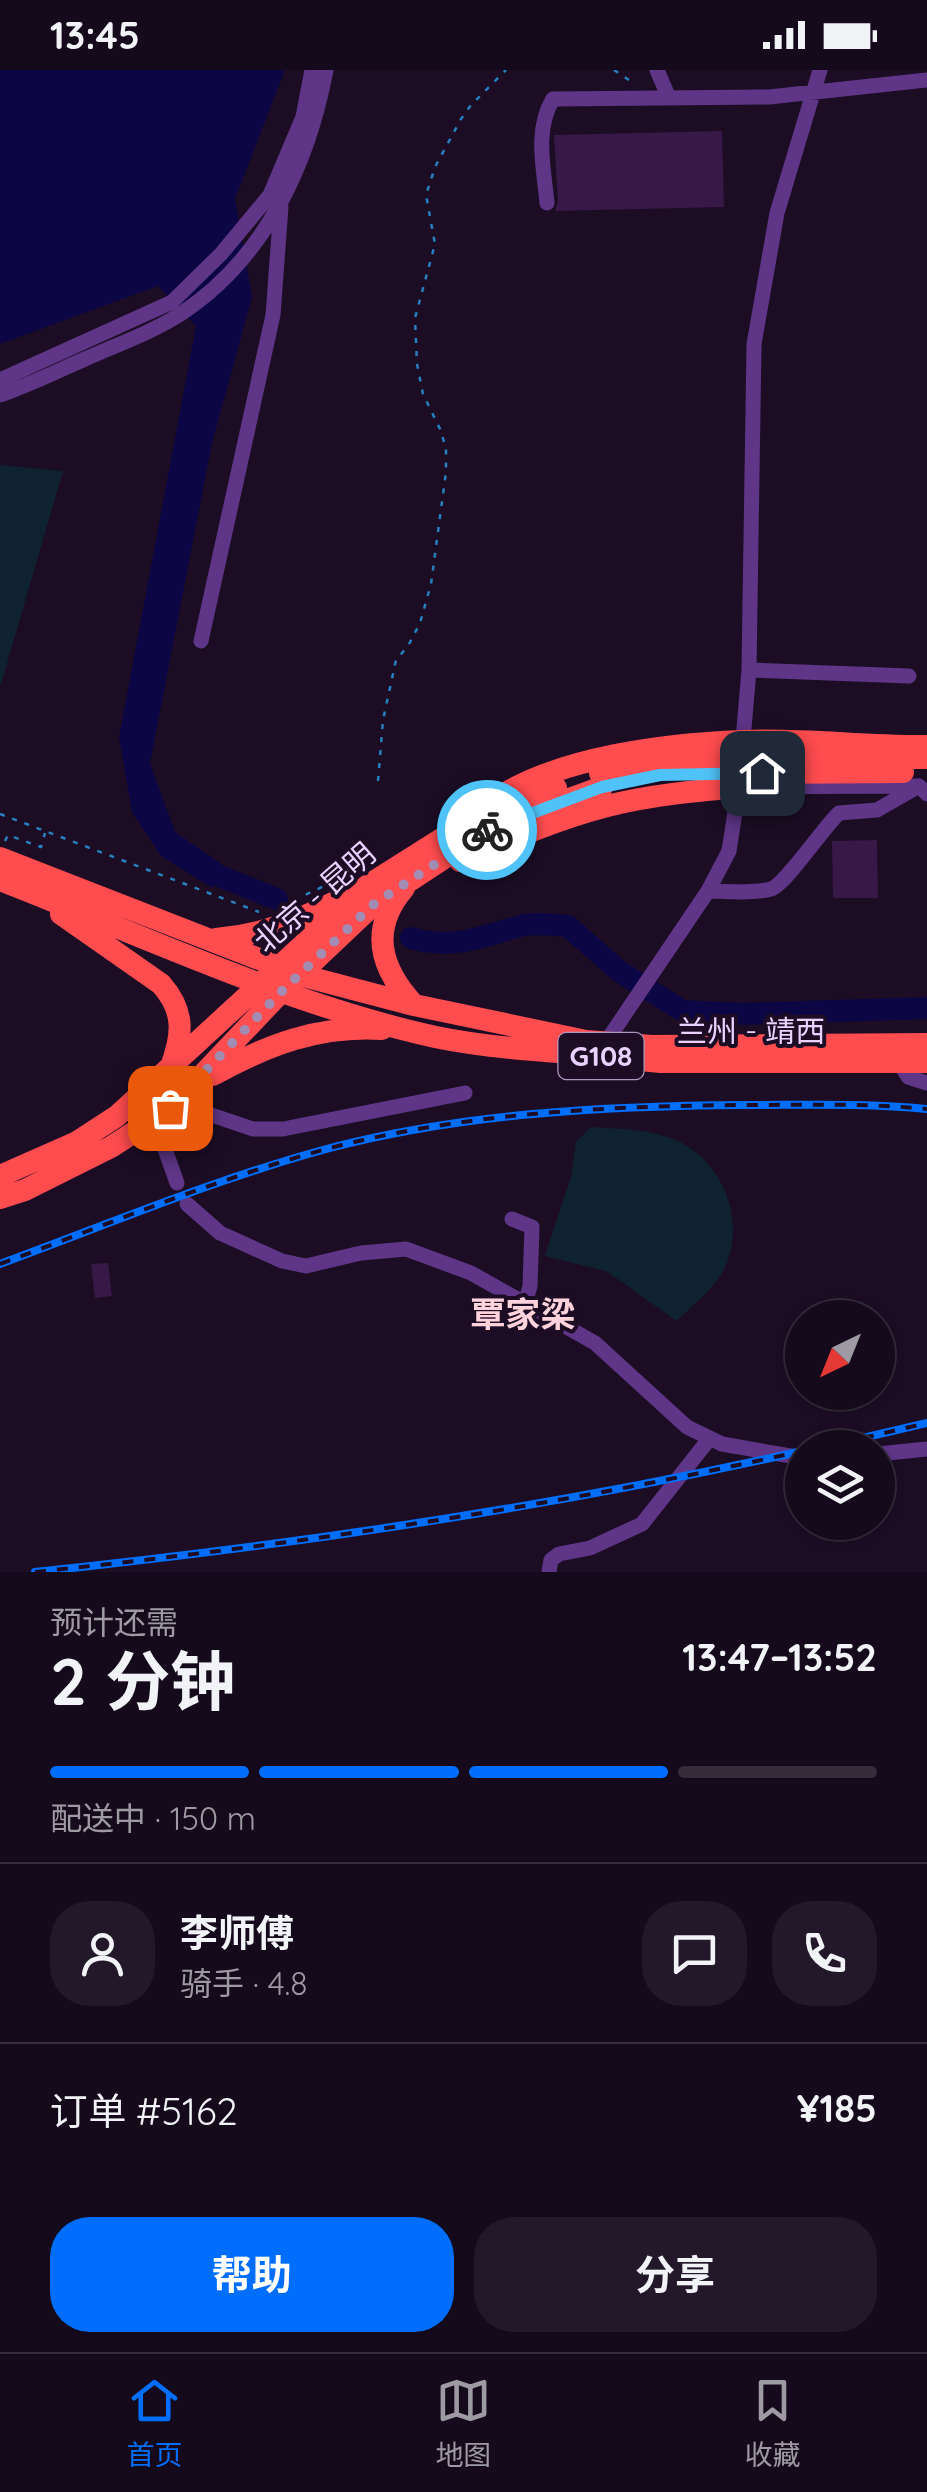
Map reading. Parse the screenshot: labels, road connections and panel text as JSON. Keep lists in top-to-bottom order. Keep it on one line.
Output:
{"streets":{"highway":["北京 - 昆明","兰州 - 靖西","G108"]},"crossings":[["北京 - 昆明","兰州 - 靖西"],["北京 - 昆明","G108"],["兰州 - 靖西","G108"]],"districts":["覃家梁"],"north":"bottom left","page":{"status":"13:45","heading":["2 分钟","预计还需","13:47–13:52"],"panel":["李师傅","骑手 · 4.8","订单 #5162","¥185"],"bar":"配送中 · 150 m","buttons":["帮助","分享"],"tabs":["首页","地图","收藏"]}}
